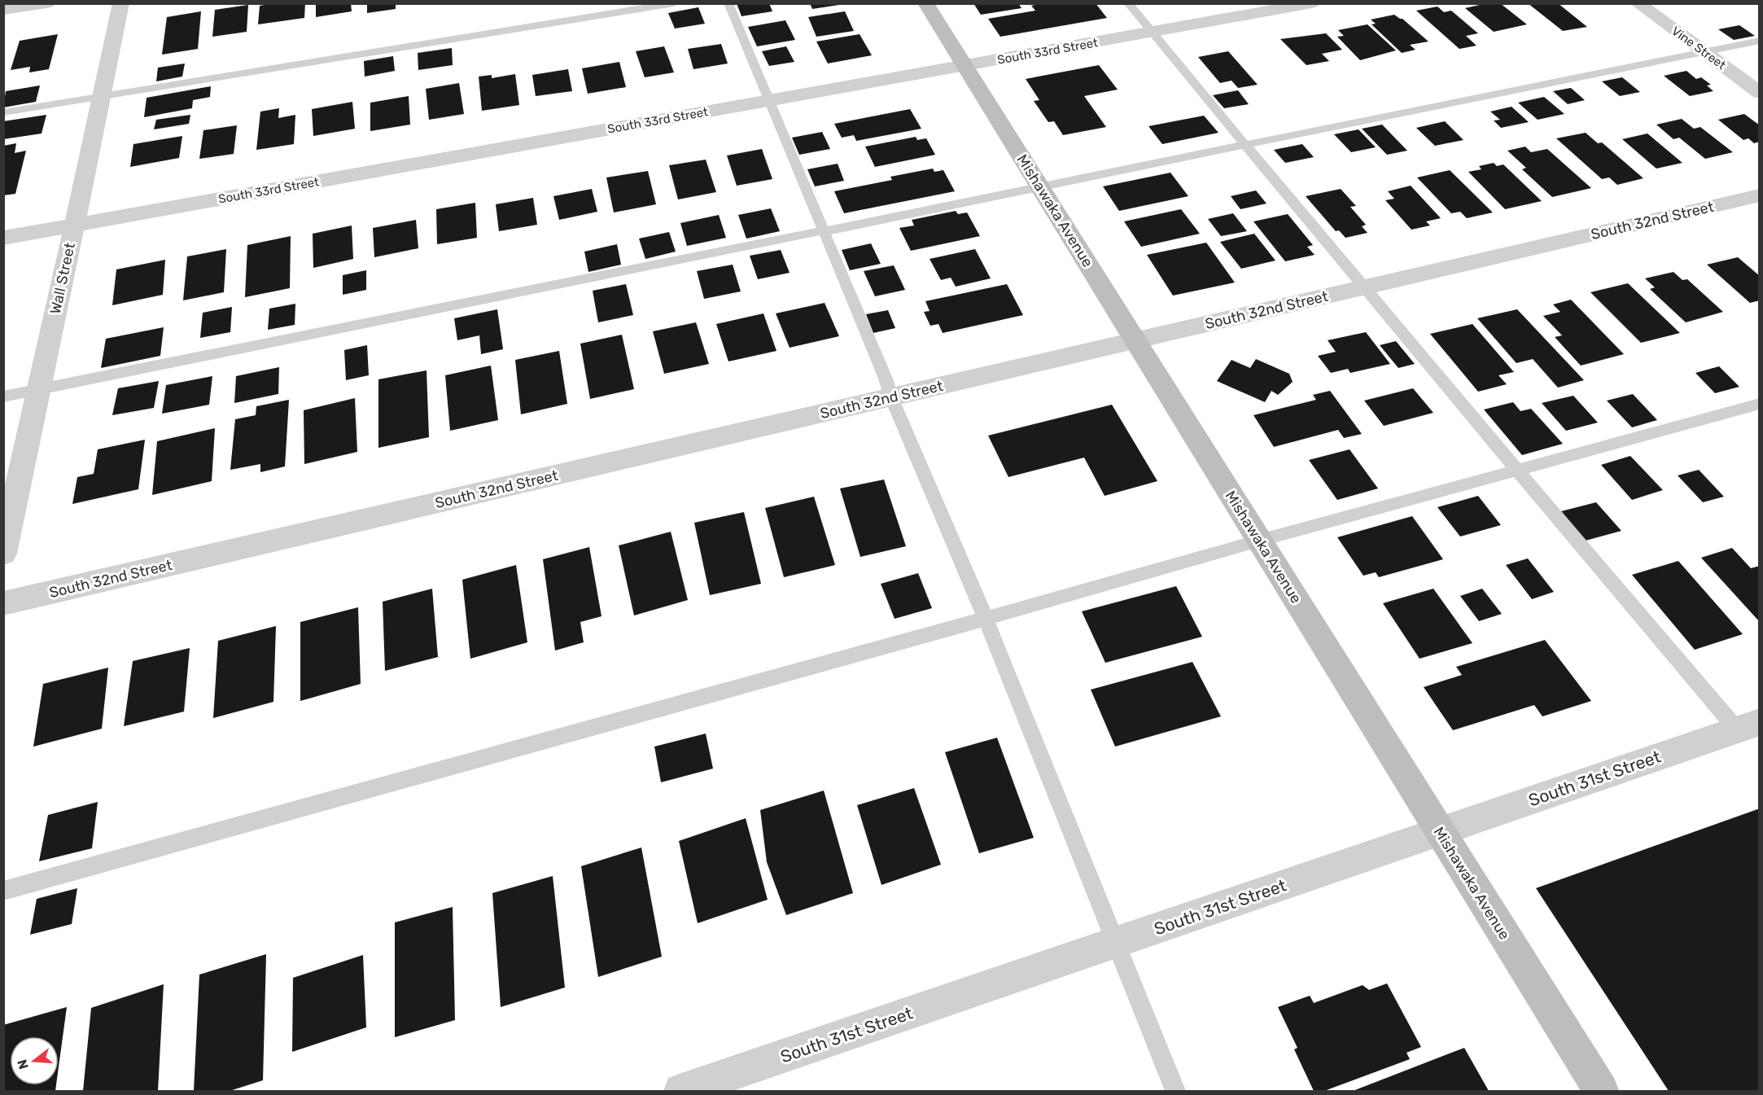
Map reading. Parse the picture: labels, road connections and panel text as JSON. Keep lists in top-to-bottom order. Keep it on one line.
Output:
{"streets":{"main road":["Mishawaka Avenue"],"street":["Vine Street","South 33rd Street","South 32nd Street","Wall Street","South 31st Street"]},"crossings":[["South 33rd Street","Mishawaka Avenue"],["South 33rd Street","Wall Street"],["Mishawaka Avenue","South 32nd Street"],["Mishawaka Avenue","South 31st Street"]],"north":"left"}
